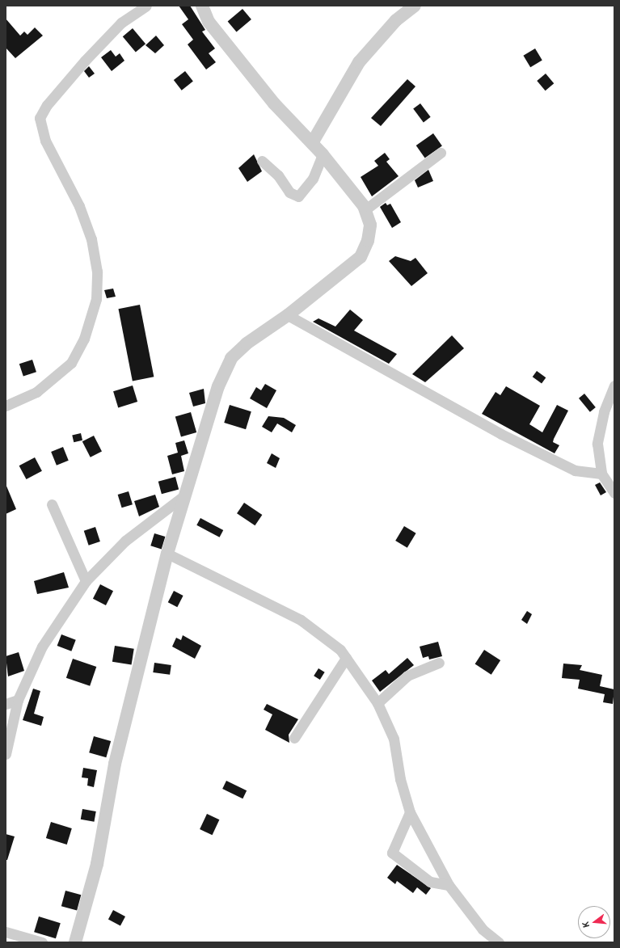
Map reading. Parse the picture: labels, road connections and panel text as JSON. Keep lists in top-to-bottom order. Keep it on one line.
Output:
{"north":"left"}
